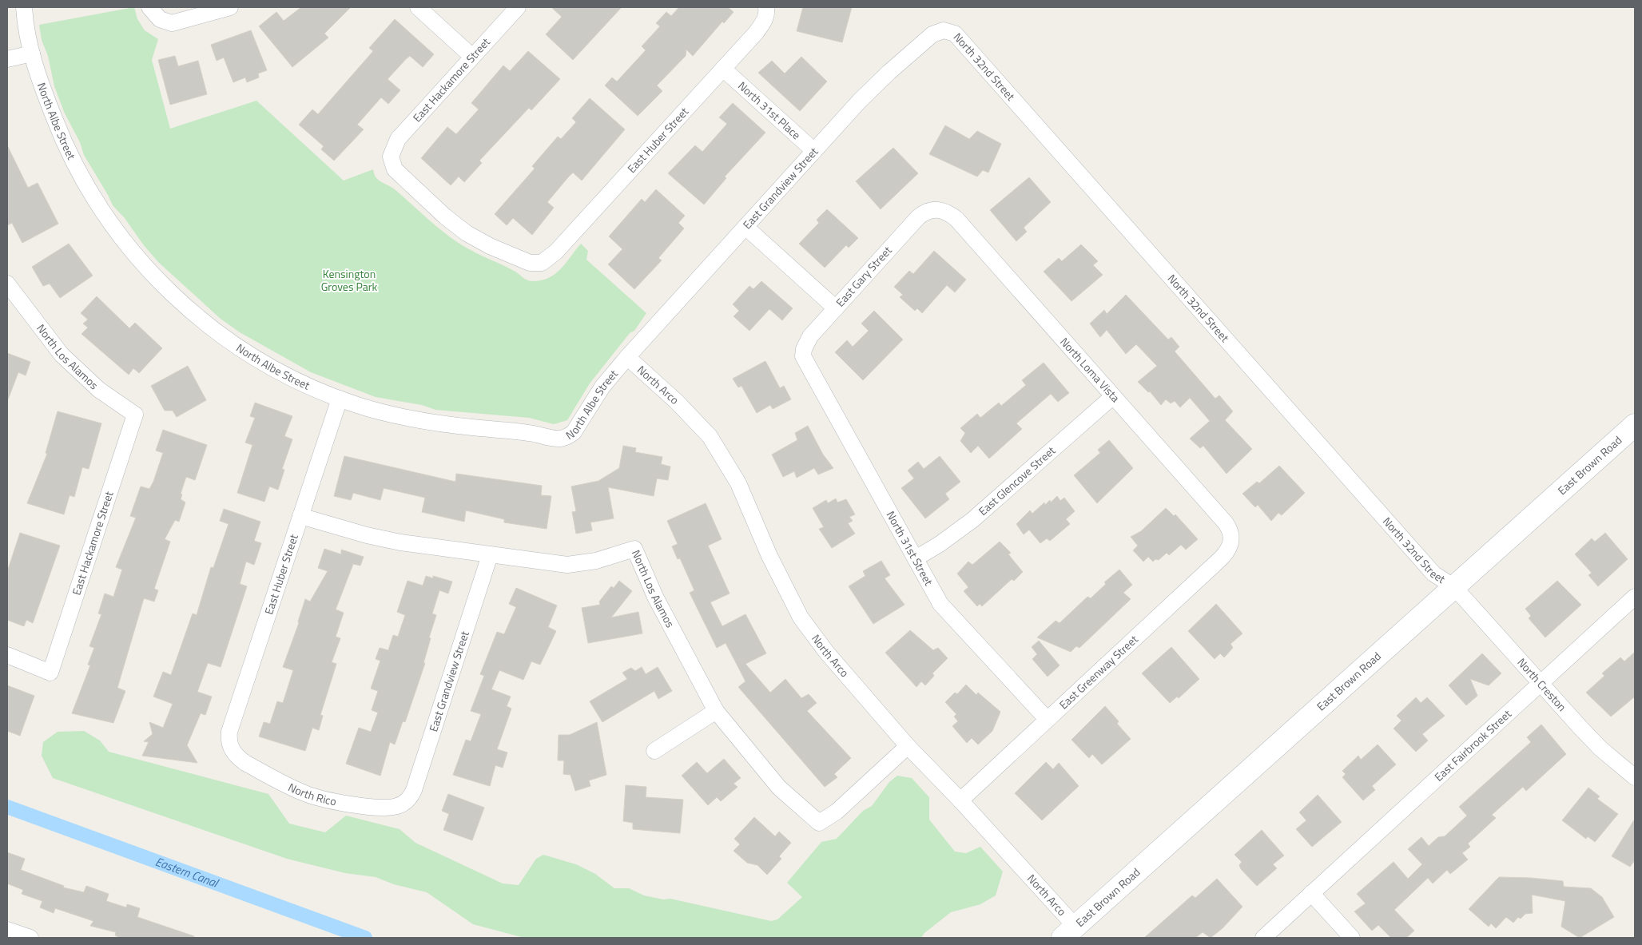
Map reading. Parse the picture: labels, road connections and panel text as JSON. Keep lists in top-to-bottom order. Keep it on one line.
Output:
{"streets":{"main road":["East Brown Road"],"street":["North 32nd Street","East Hackamore Street","North 31st Place","North Albe Street","East Huber Street","East Grandview Street","East Gary Street","North Los Alamos","North Loma Vista","North Arco","East Glencove Street","North 31st Street","East Greenway Street","North Creston","East Fairbrook Street","North Rico"]},"crossings":[["North 32nd Street","East Grandview Street"],["North 32nd Street","East Brown Road"],["North 32nd Street","North Creston"],["East Hackamore Street","East Huber Street"],["East Hackamore Street","North Los Alamos"],["North 31st Place","East Huber Street"],["North 31st Place","East Grandview Street"],["North Albe Street","East Huber Street"],["North Albe Street","East Grandview Street"],["North Albe Street","North Arco"],["East Huber Street","North Los Alamos"],["East Huber Street","North Rico"],["East Grandview Street","North Los Alamos"],["East Grandview Street","North Arco"],["East Grandview Street","North Rico"],["East Gary Street","North Loma Vista"],["East Gary Street","North 31st Street"],["North Los Alamos","North Arco"],["North Loma Vista","East Glencove Street"],["North Loma Vista","East Greenway Street"],["North Arco","East Brown Road"],["North Arco","East Greenway Street"],["East Brown Road","North Creston"],["East Glencove Street","North 31st Street"],["North 31st Street","East Greenway Street"],["North Creston","East Fairbrook Street"]],"water":["Eastern Canal"],"parks":["Kensington Groves Park"]}
